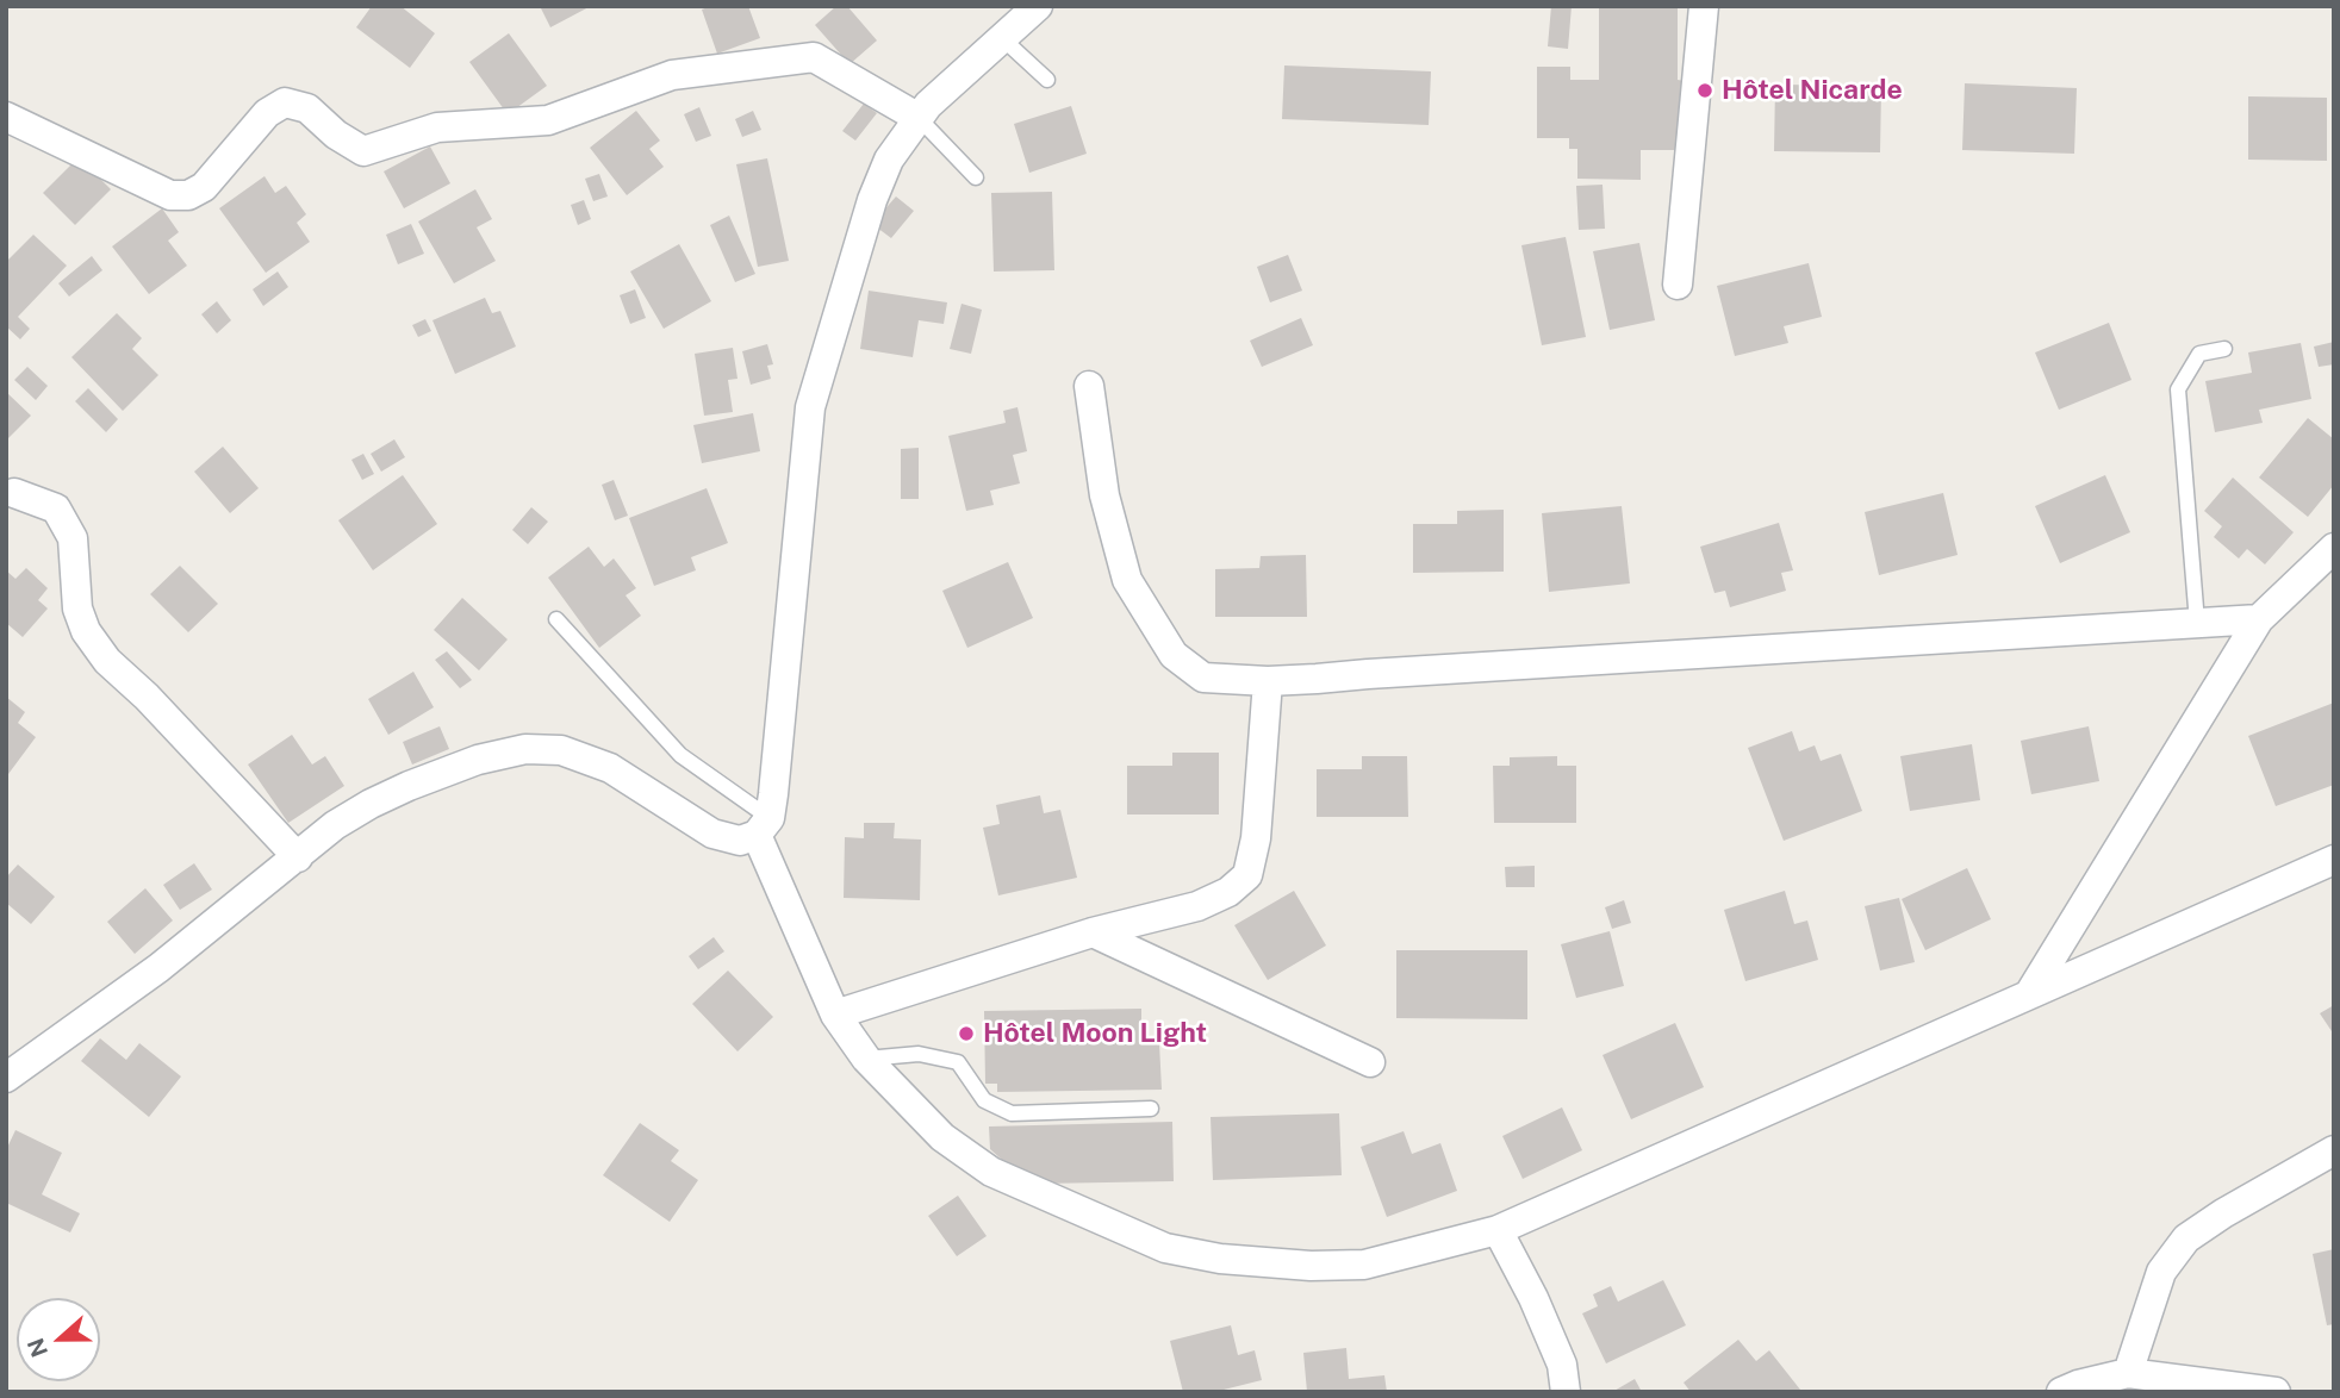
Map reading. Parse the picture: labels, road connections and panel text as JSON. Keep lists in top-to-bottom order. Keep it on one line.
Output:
{"places":["Hôtel Nicarde","Hôtel Moon Light"],"north":"left"}
